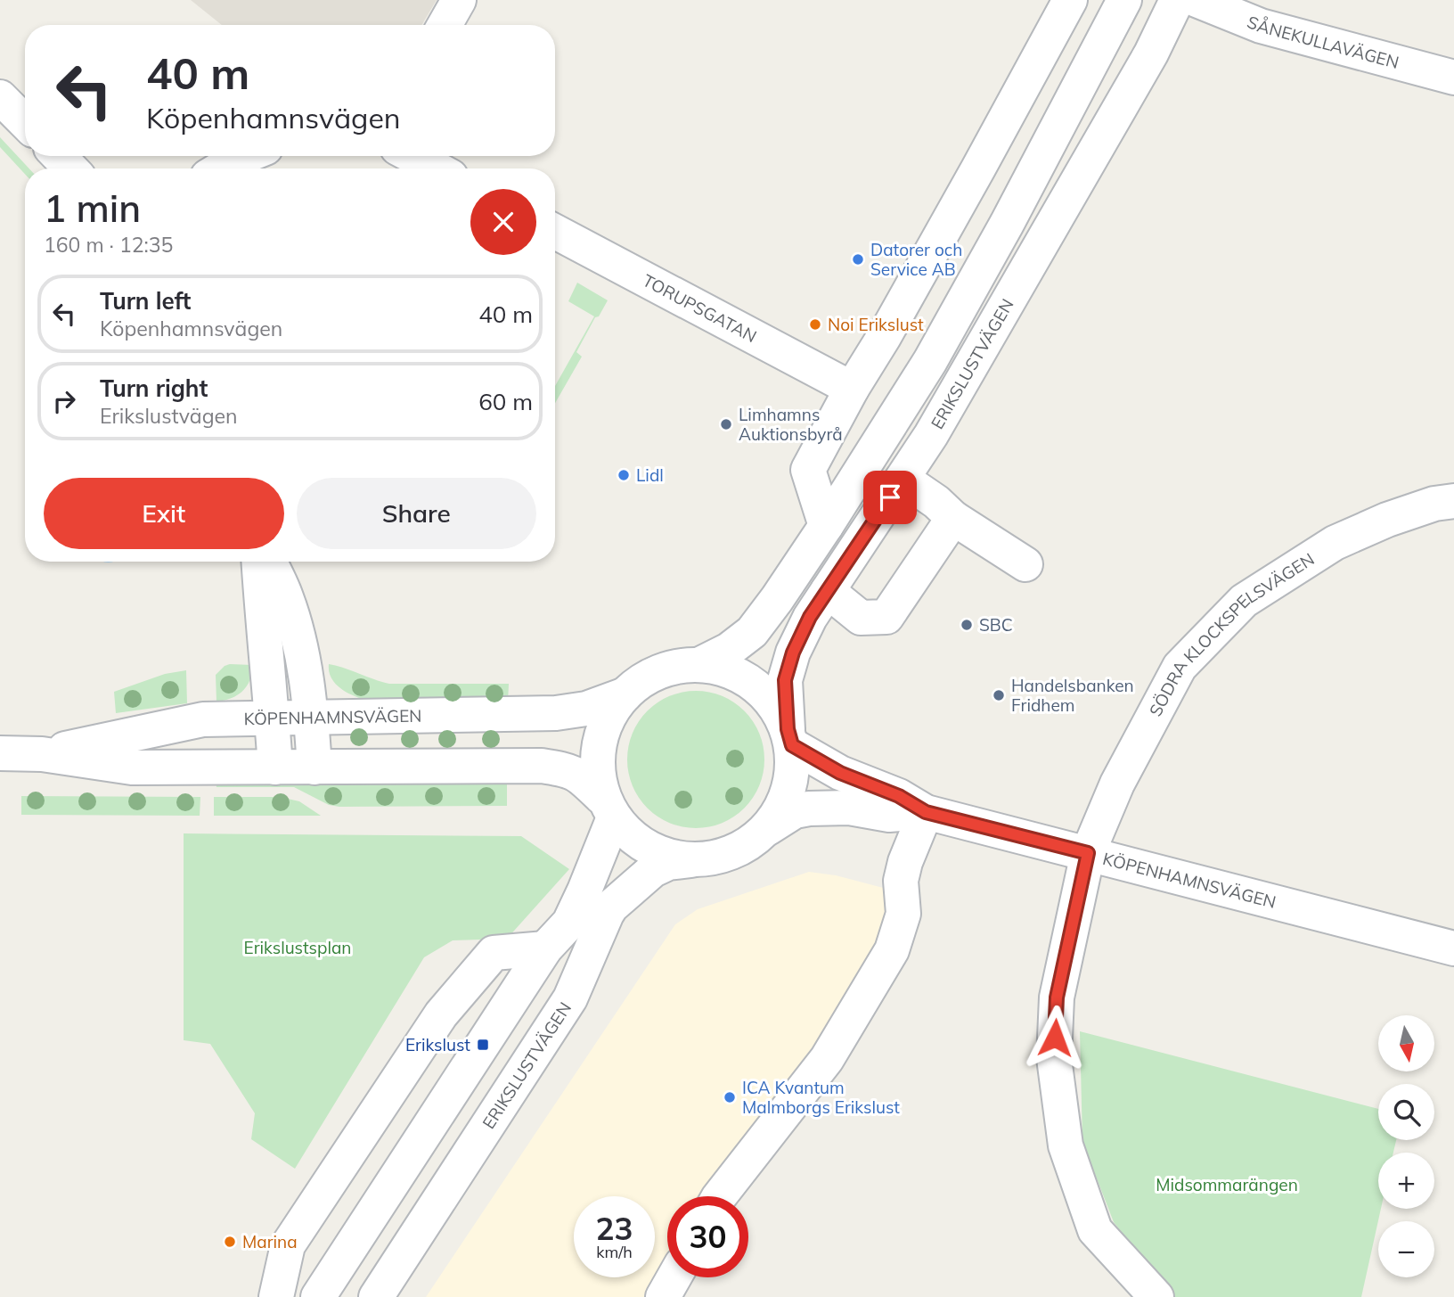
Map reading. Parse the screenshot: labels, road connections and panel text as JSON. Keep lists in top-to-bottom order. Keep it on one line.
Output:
{"streets":{"street":["SÅNEKULLAVÄGEN","TORUPSGATAN","ERIKSLUSTVÄGEN","SÖDRA KLOCKSPELSVÄGEN","KÖPENHAMNSVÄGEN"]},"crossings":[["ERIKSLUSTVÄGEN","KÖPENHAMNSVÄGEN"],["SÖDRA KLOCKSPELSVÄGEN","KÖPENHAMNSVÄGEN"]],"parks":["Erikslustsplan","Midsommarängen"],"places":{"other":["Datorer och Service AB","Noi Erikslust","Limhamns Auktionsbyrå","Lidl","SBC","Handelsbanken Fridhem","ICA Kvantum Malmborgs Erikslust","Marina"],"transit":["Erikslust"]},"north":"bottom","page":{"turn":["40 m","Köpenhamnsvägen"],"heading":["1 min","160 m · 12:35"],"list":[{"name":"Turn left","note":"Köpenhamnsvägen","value":"40 m"},{"name":"Turn right","note":"Erikslustvägen","value":"60 m"}],"buttons":["Exit","Share"],"map_buttons":["+","−"],"speed":"23 km/h","limit":"30"}}
